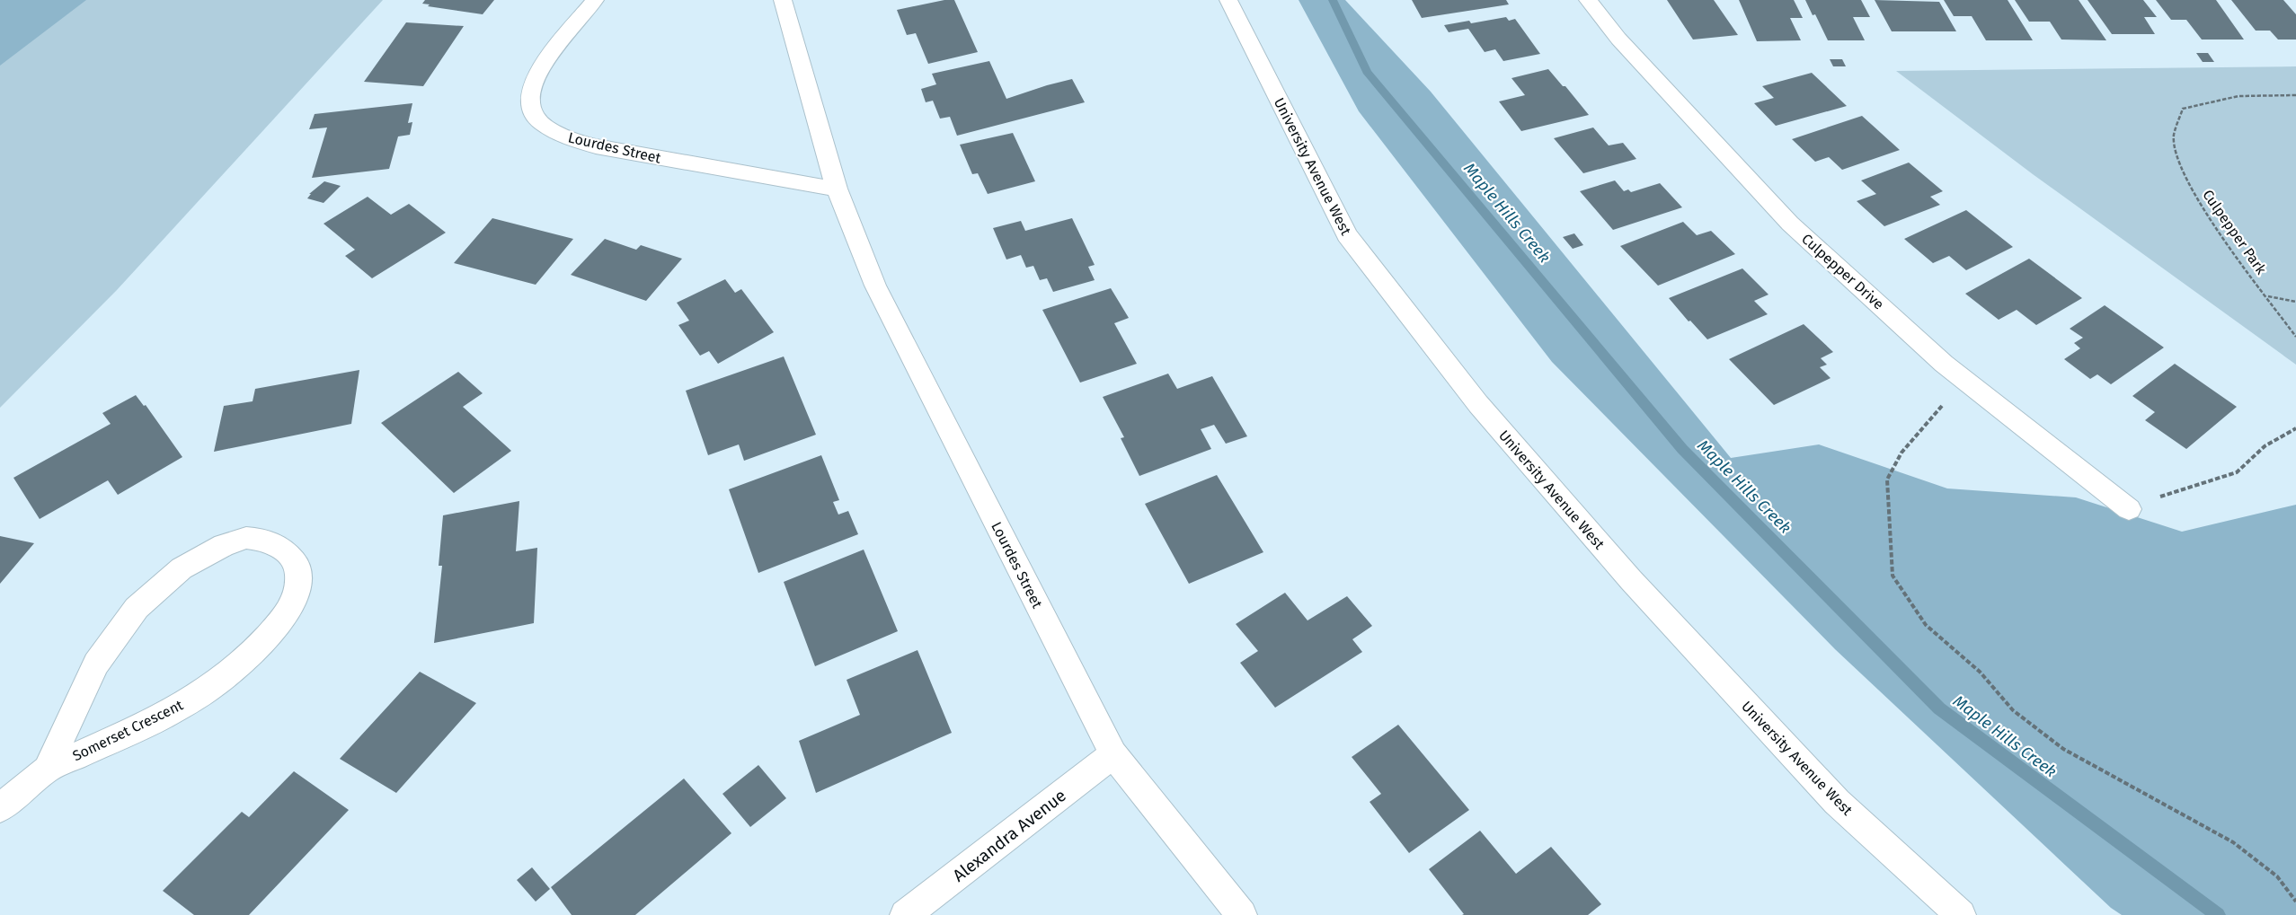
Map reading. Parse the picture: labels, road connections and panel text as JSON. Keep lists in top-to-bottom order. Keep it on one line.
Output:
{"streets":{"street":["Lourdes Street","University Avenue West","Culpepper Drive","Somerset Crescent","Alexandra Avenue"],"path":["Culpepper Park"]},"crossings":[["Lourdes Street","Alexandra Avenue"]],"water":["Maple Hills Creek"]}
